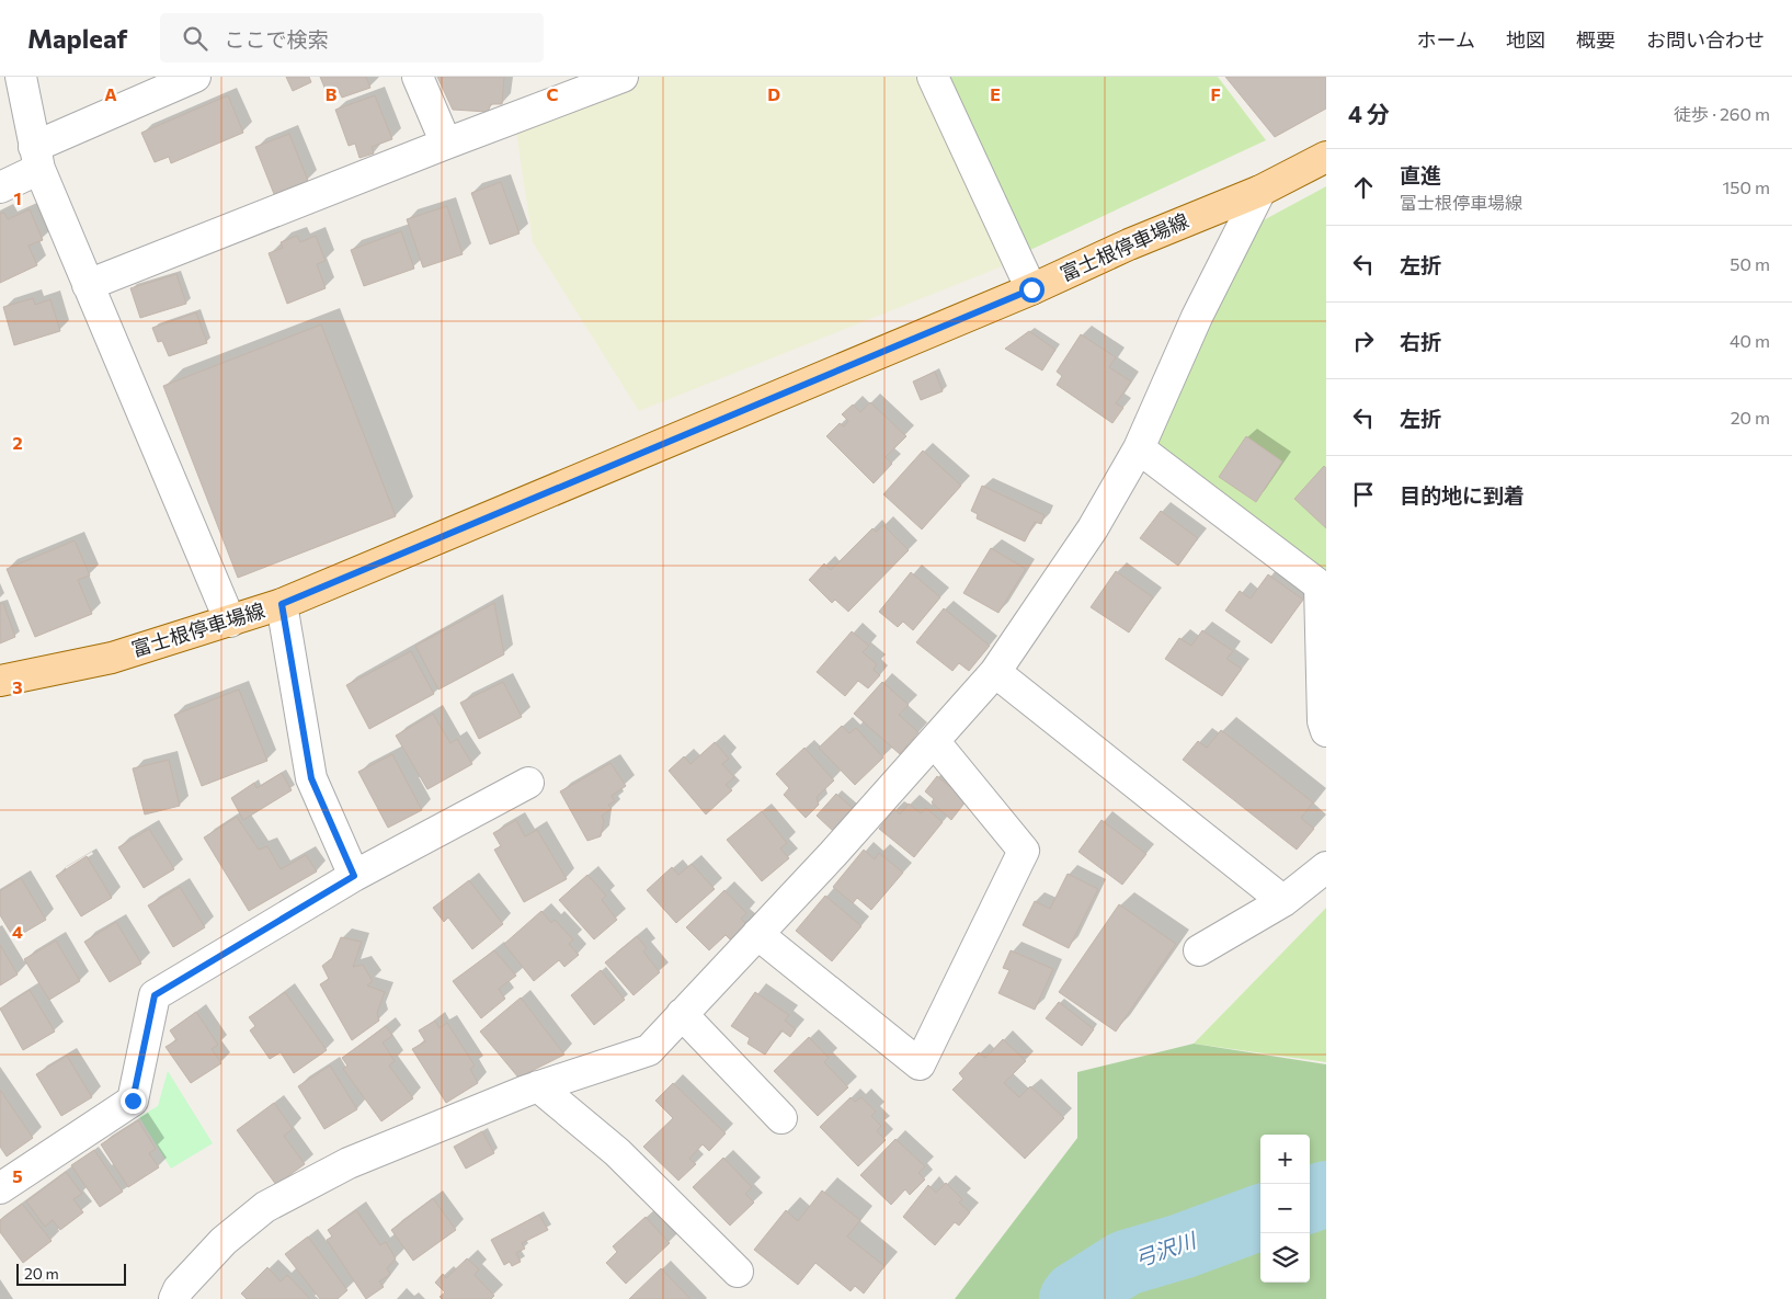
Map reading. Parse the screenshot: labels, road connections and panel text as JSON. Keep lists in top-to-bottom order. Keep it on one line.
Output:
{"streets":{"main road":["富士根停車場線"]},"water":["弓沢川"],"scale_bar":"20 m","page":{"header":"Mapleaf","search":"ここで検索","nav":["ホーム","地図","概要","お問い合わせ"],"heading":["4 分","徒歩 · 260 m"],"list":[["直進","富士根停車場線","150 m"],["左折","50 m"],["右折","40 m"],["左折","20 m"],"目的地に到着"],"map_buttons":["+","−"],"scale":"20 m"},"grid":{"columns":["A","B","C","D","E","F"],"rows":["1","2","3","4","5"]}}
